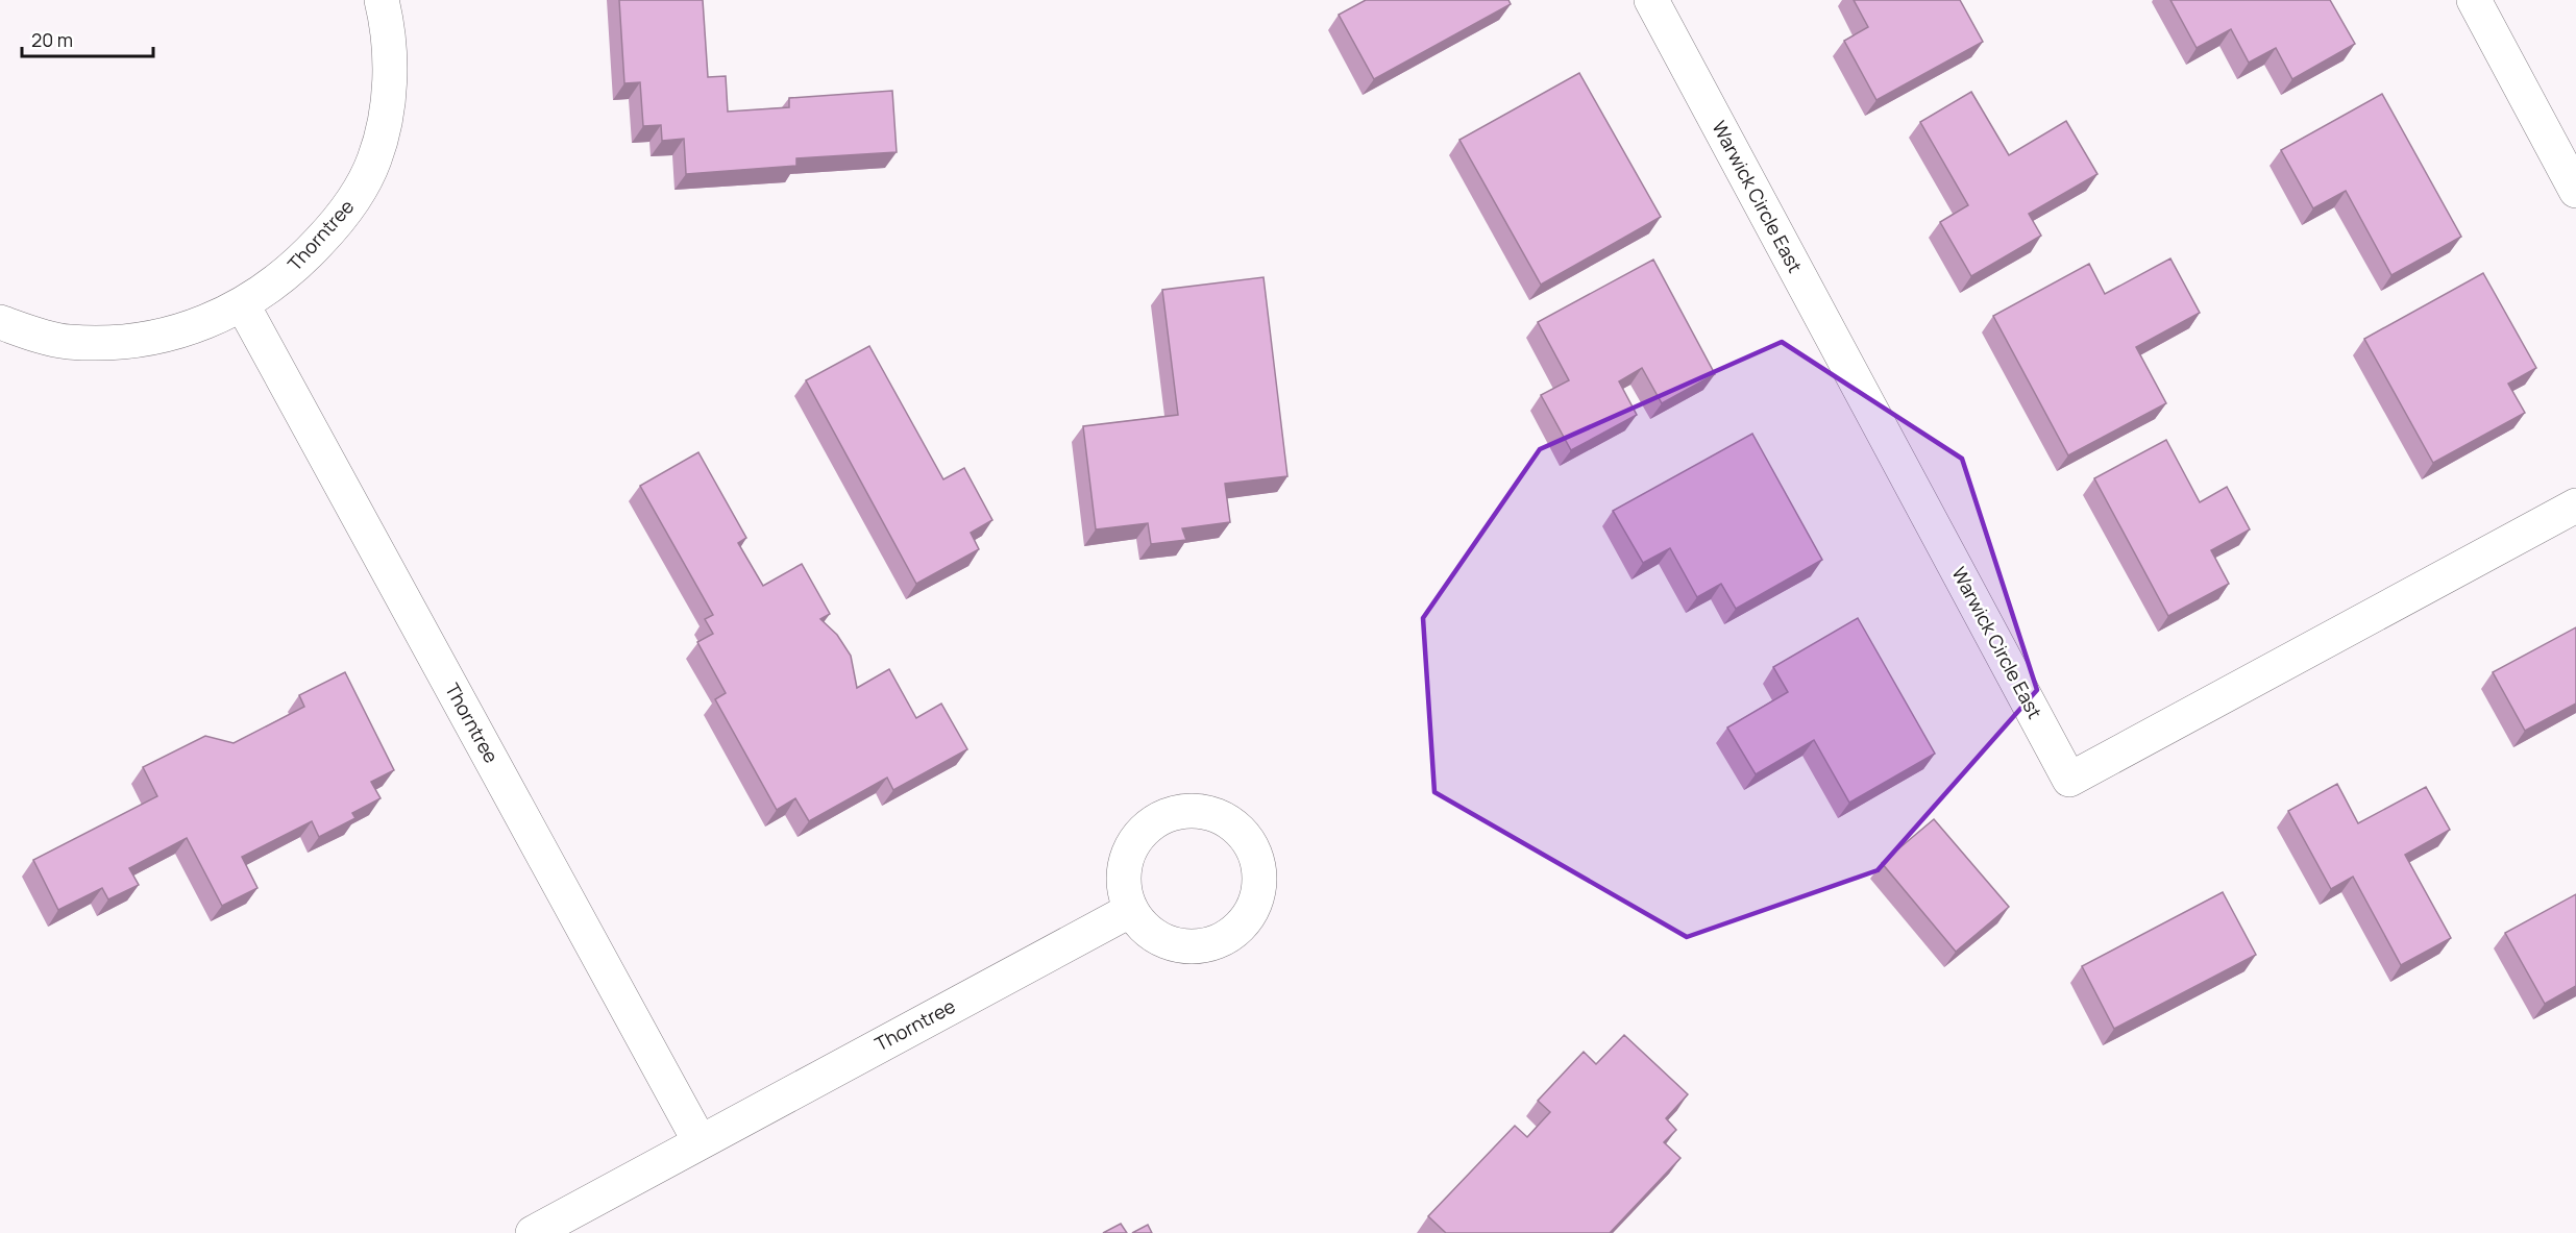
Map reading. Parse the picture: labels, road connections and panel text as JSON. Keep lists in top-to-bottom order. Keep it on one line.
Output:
{"streets":{"street":["Warwick Circle East","Thorntree"]},"scale_bar":"20 m"}
